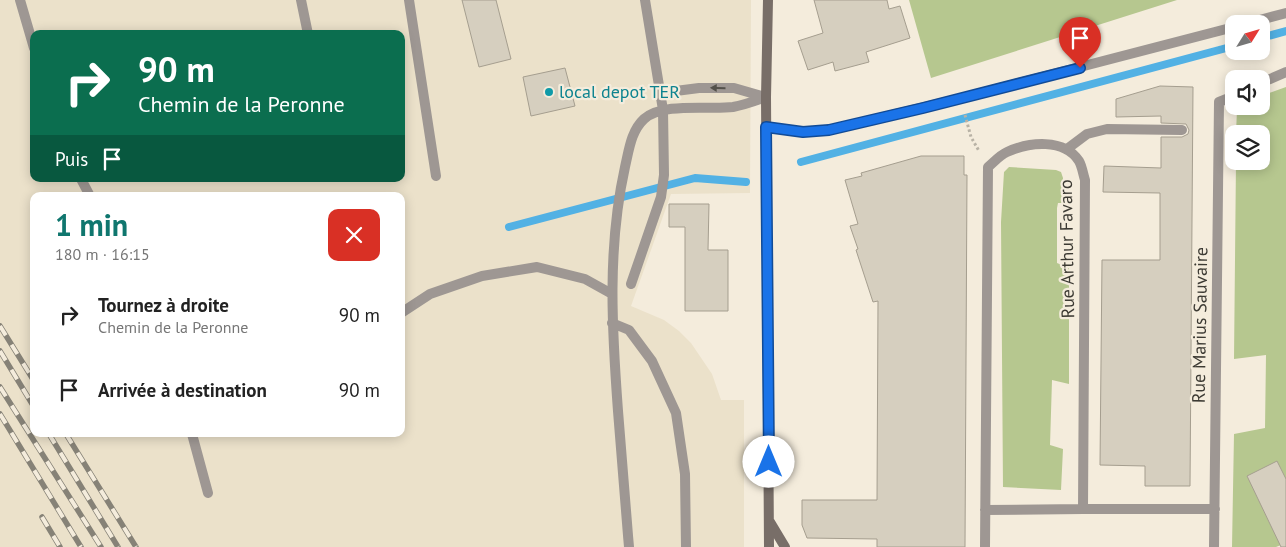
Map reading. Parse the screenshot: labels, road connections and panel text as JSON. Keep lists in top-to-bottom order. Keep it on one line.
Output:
{"streets":{"street":["Rue Arthur Favaro","Rue Marius Sauvaire"]},"places":["local depot TER"],"north":"top right","page":{"turn":["90 m","Chemin de la Peronne"],"then":"Puis","heading":["1 min","180 m · 16:15"],"list":[{"name":"Tournez à droite","note":"Chemin de la Peronne","value":"90 m"},{"name":"Arrivée à destination","value":"90 m"}]}}
